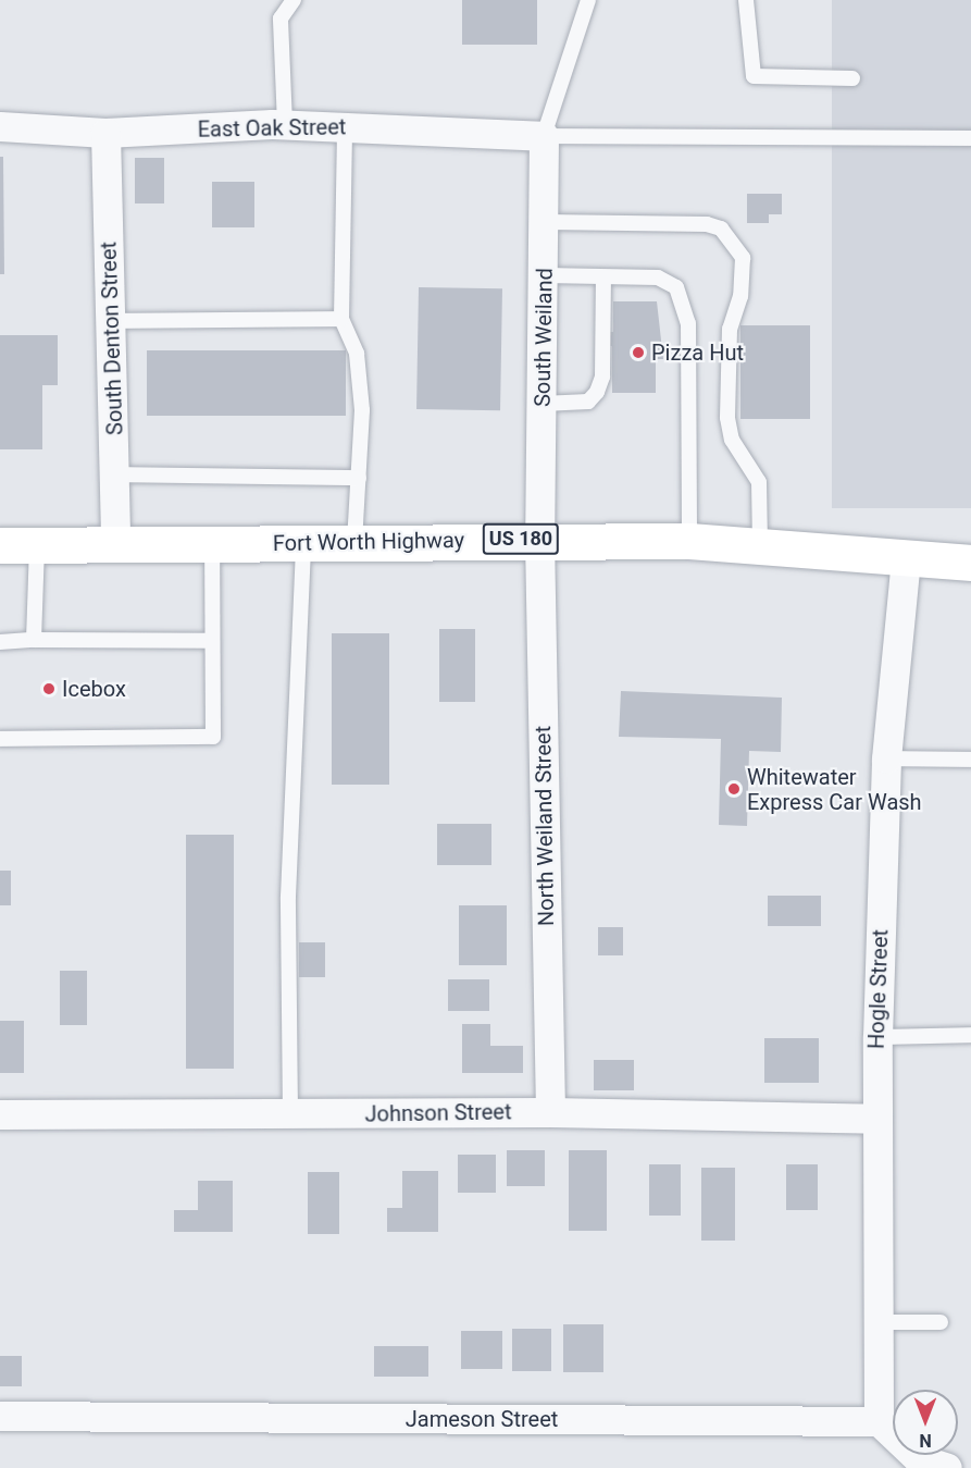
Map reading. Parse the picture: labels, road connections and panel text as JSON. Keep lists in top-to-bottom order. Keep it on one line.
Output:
{"streets":{"main road":["US 180","Fort Worth Highway"],"street":["East Oak Street","South Weiland","South Denton Street","North Weiland Street","Hogle Street","Johnson Street","Jameson Street"]},"crossings":[["East Oak Street","South Weiland"],["East Oak Street","South Denton Street"],["South Weiland","Fort Worth Highway"],["South Weiland","North Weiland Street"],["South Denton Street","Fort Worth Highway"],["Fort Worth Highway","North Weiland Street"],["Fort Worth Highway","Hogle Street"],["North Weiland Street","Johnson Street"],["Hogle Street","Johnson Street"],["Hogle Street","Jameson Street"]],"places":["Pizza Hut","Icebox","Whitewater Express Car Wash"],"north":"bottom"}
